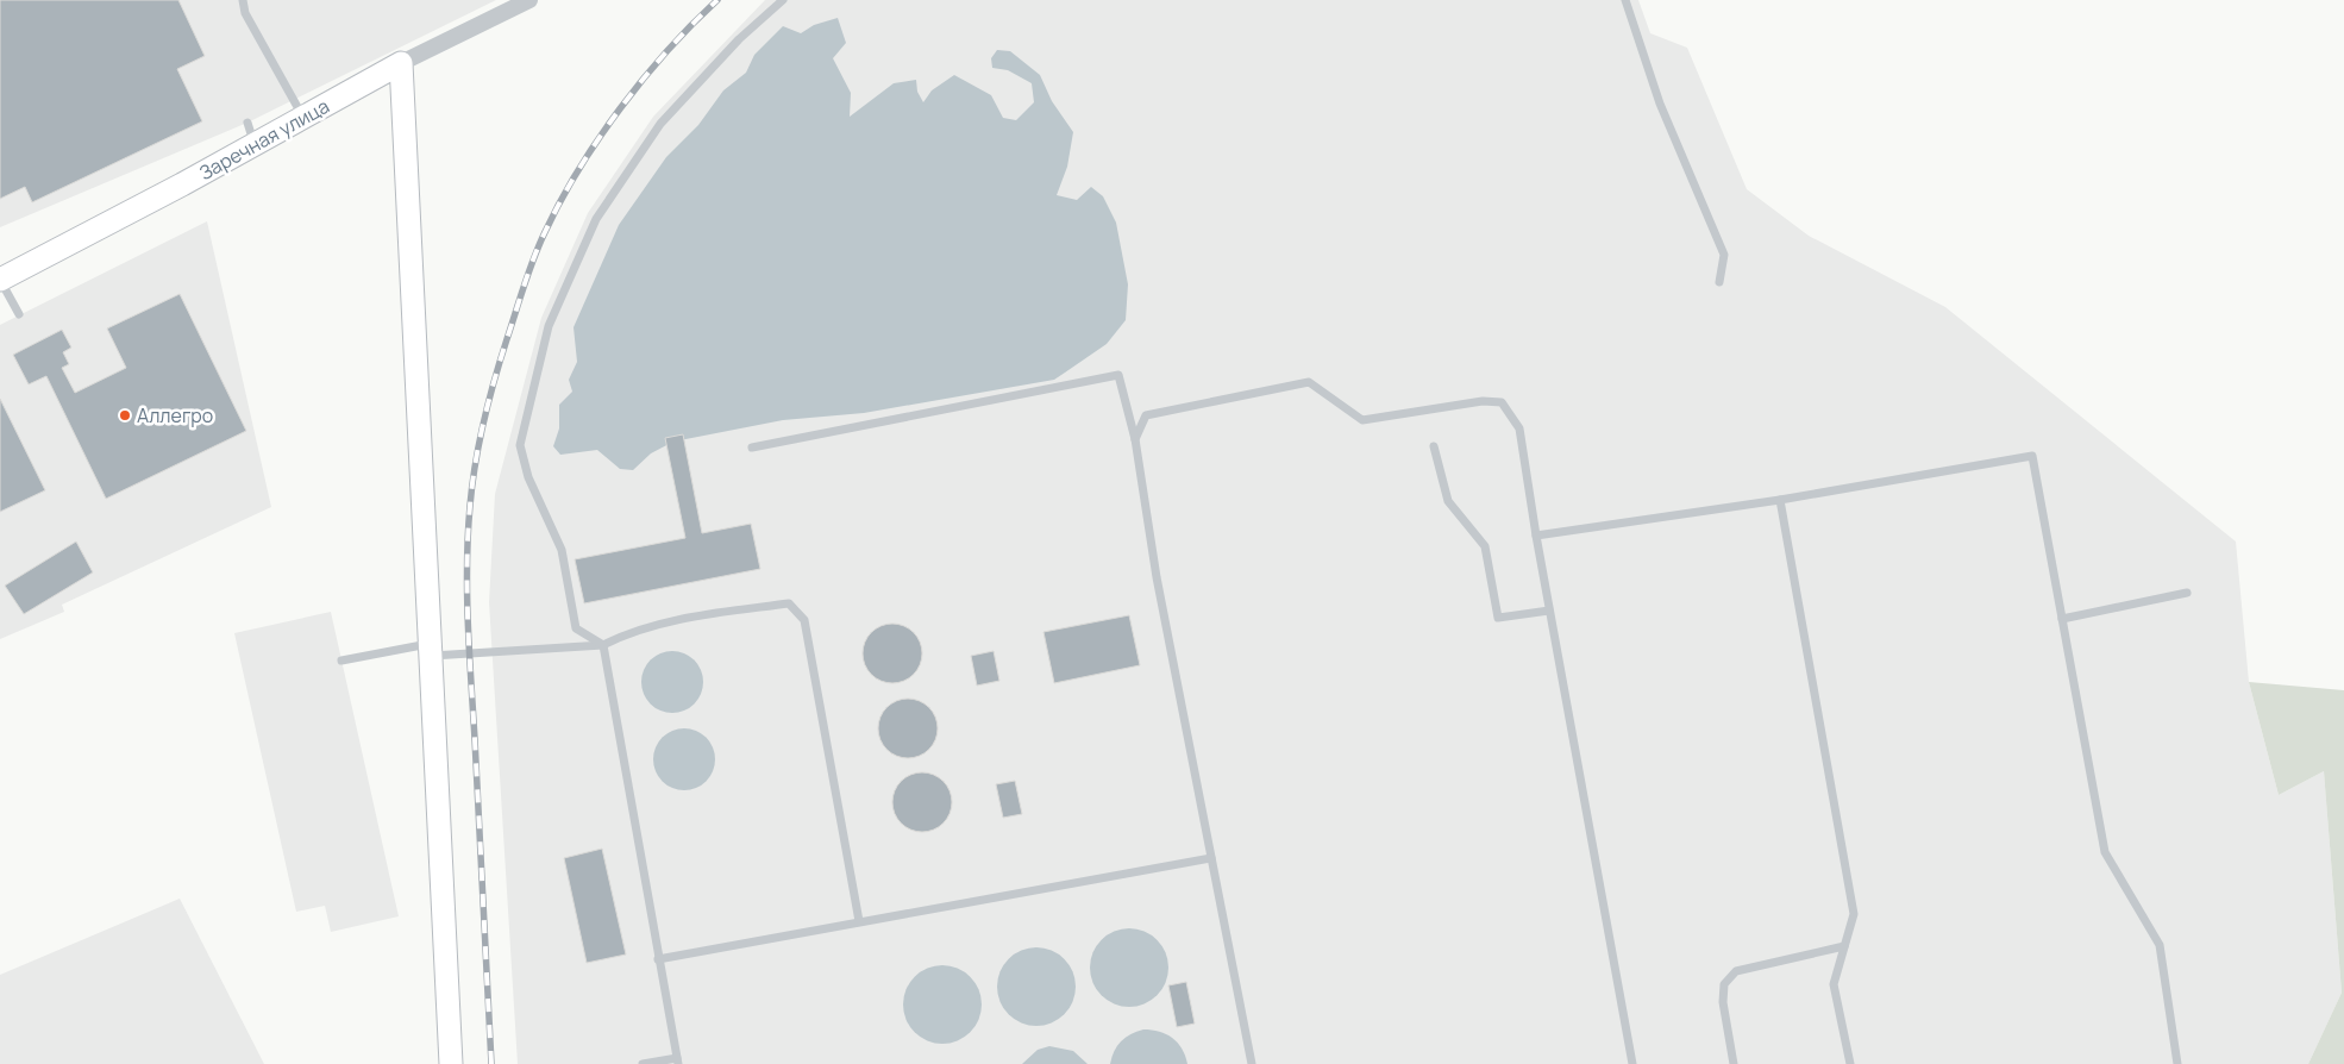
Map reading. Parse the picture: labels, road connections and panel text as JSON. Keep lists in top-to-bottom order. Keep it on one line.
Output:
{"streets":{"street":["Заречная улица"]},"places":["Аллегро"]}
